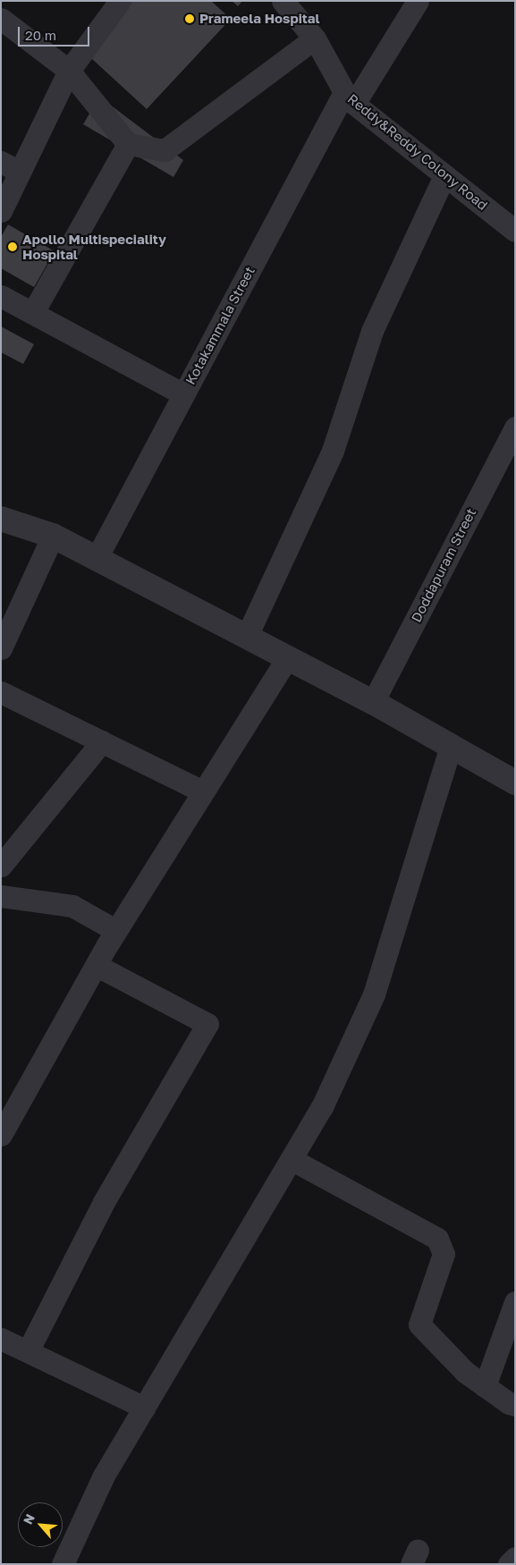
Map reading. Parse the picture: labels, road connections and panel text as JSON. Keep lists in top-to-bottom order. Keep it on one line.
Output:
{"streets":{"street":["Reddy&Reddy Colony Road","Kotakammala Street","Doddapuram Street"]},"crossings":[["Reddy&Reddy Colony Road","Kotakammala Street"]],"places":["Prameela Hospital","Apollo Multispeciality Hospital"],"scale_bar":"20 m","north":"top left"}
